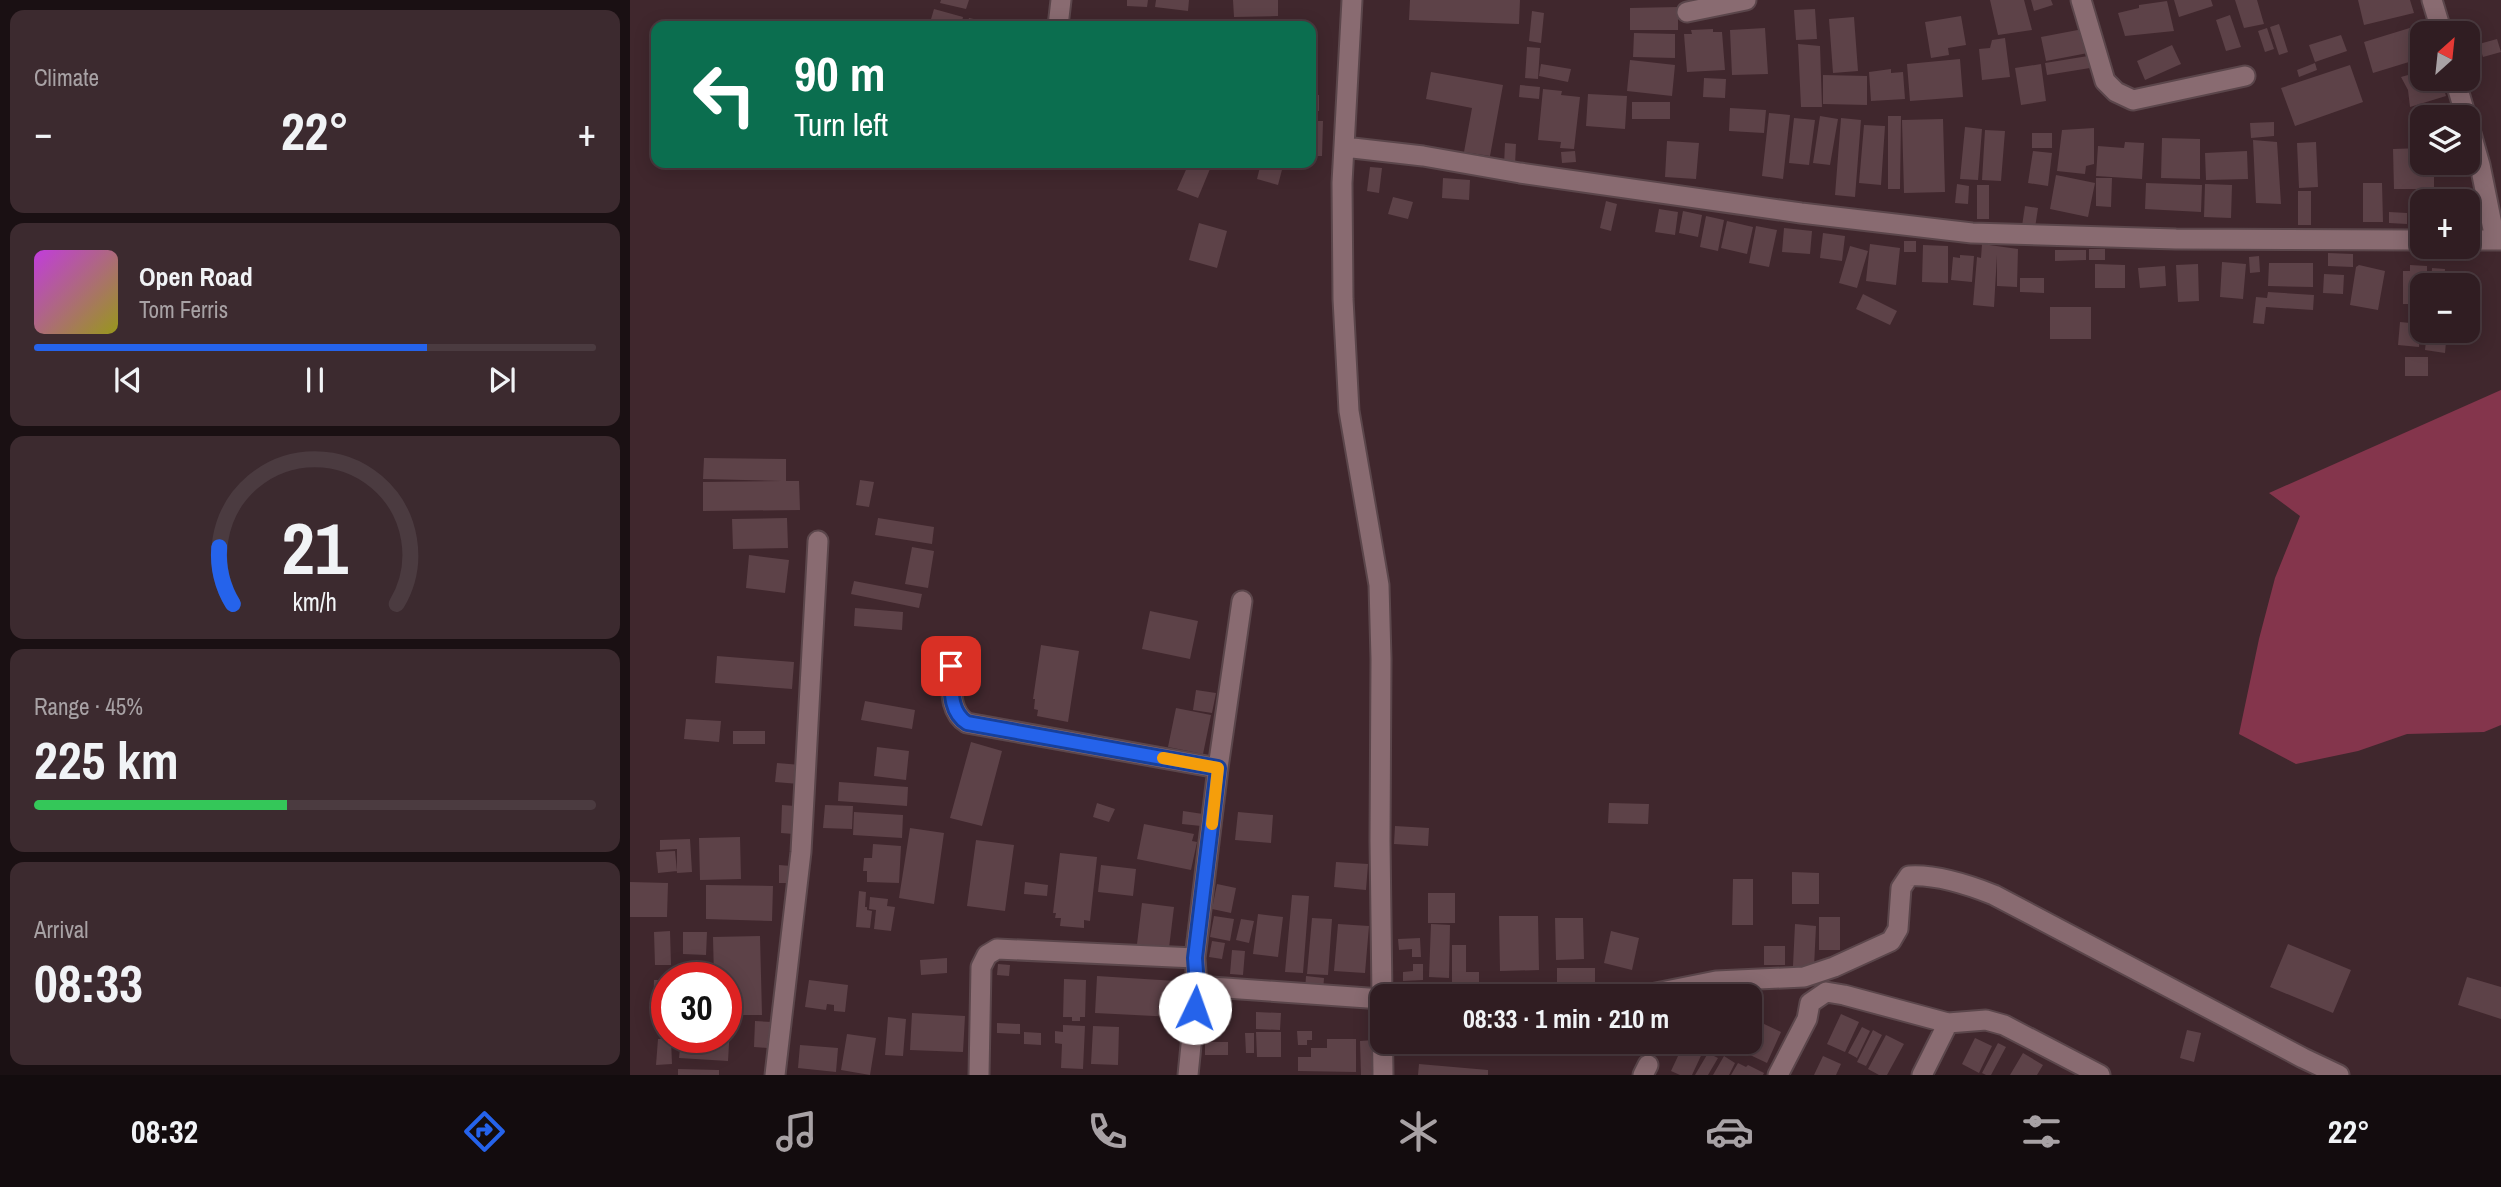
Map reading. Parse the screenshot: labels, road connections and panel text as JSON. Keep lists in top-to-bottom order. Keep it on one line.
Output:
{"north":"top right","page":{"tile":["Climate",["Range · 45%","225 km"],["Arrival","08:33"]],"map_buttons":["+","−"],"turn":["90 m","Turn left"],"heat":["−","22°","+"],"song":["Open Road","Tom Ferris"],"limit":"30","trip":"08:33 · 1 min · 210 m","tabs":["08:32","22°"],"gauge":["21","km/h"]}}
